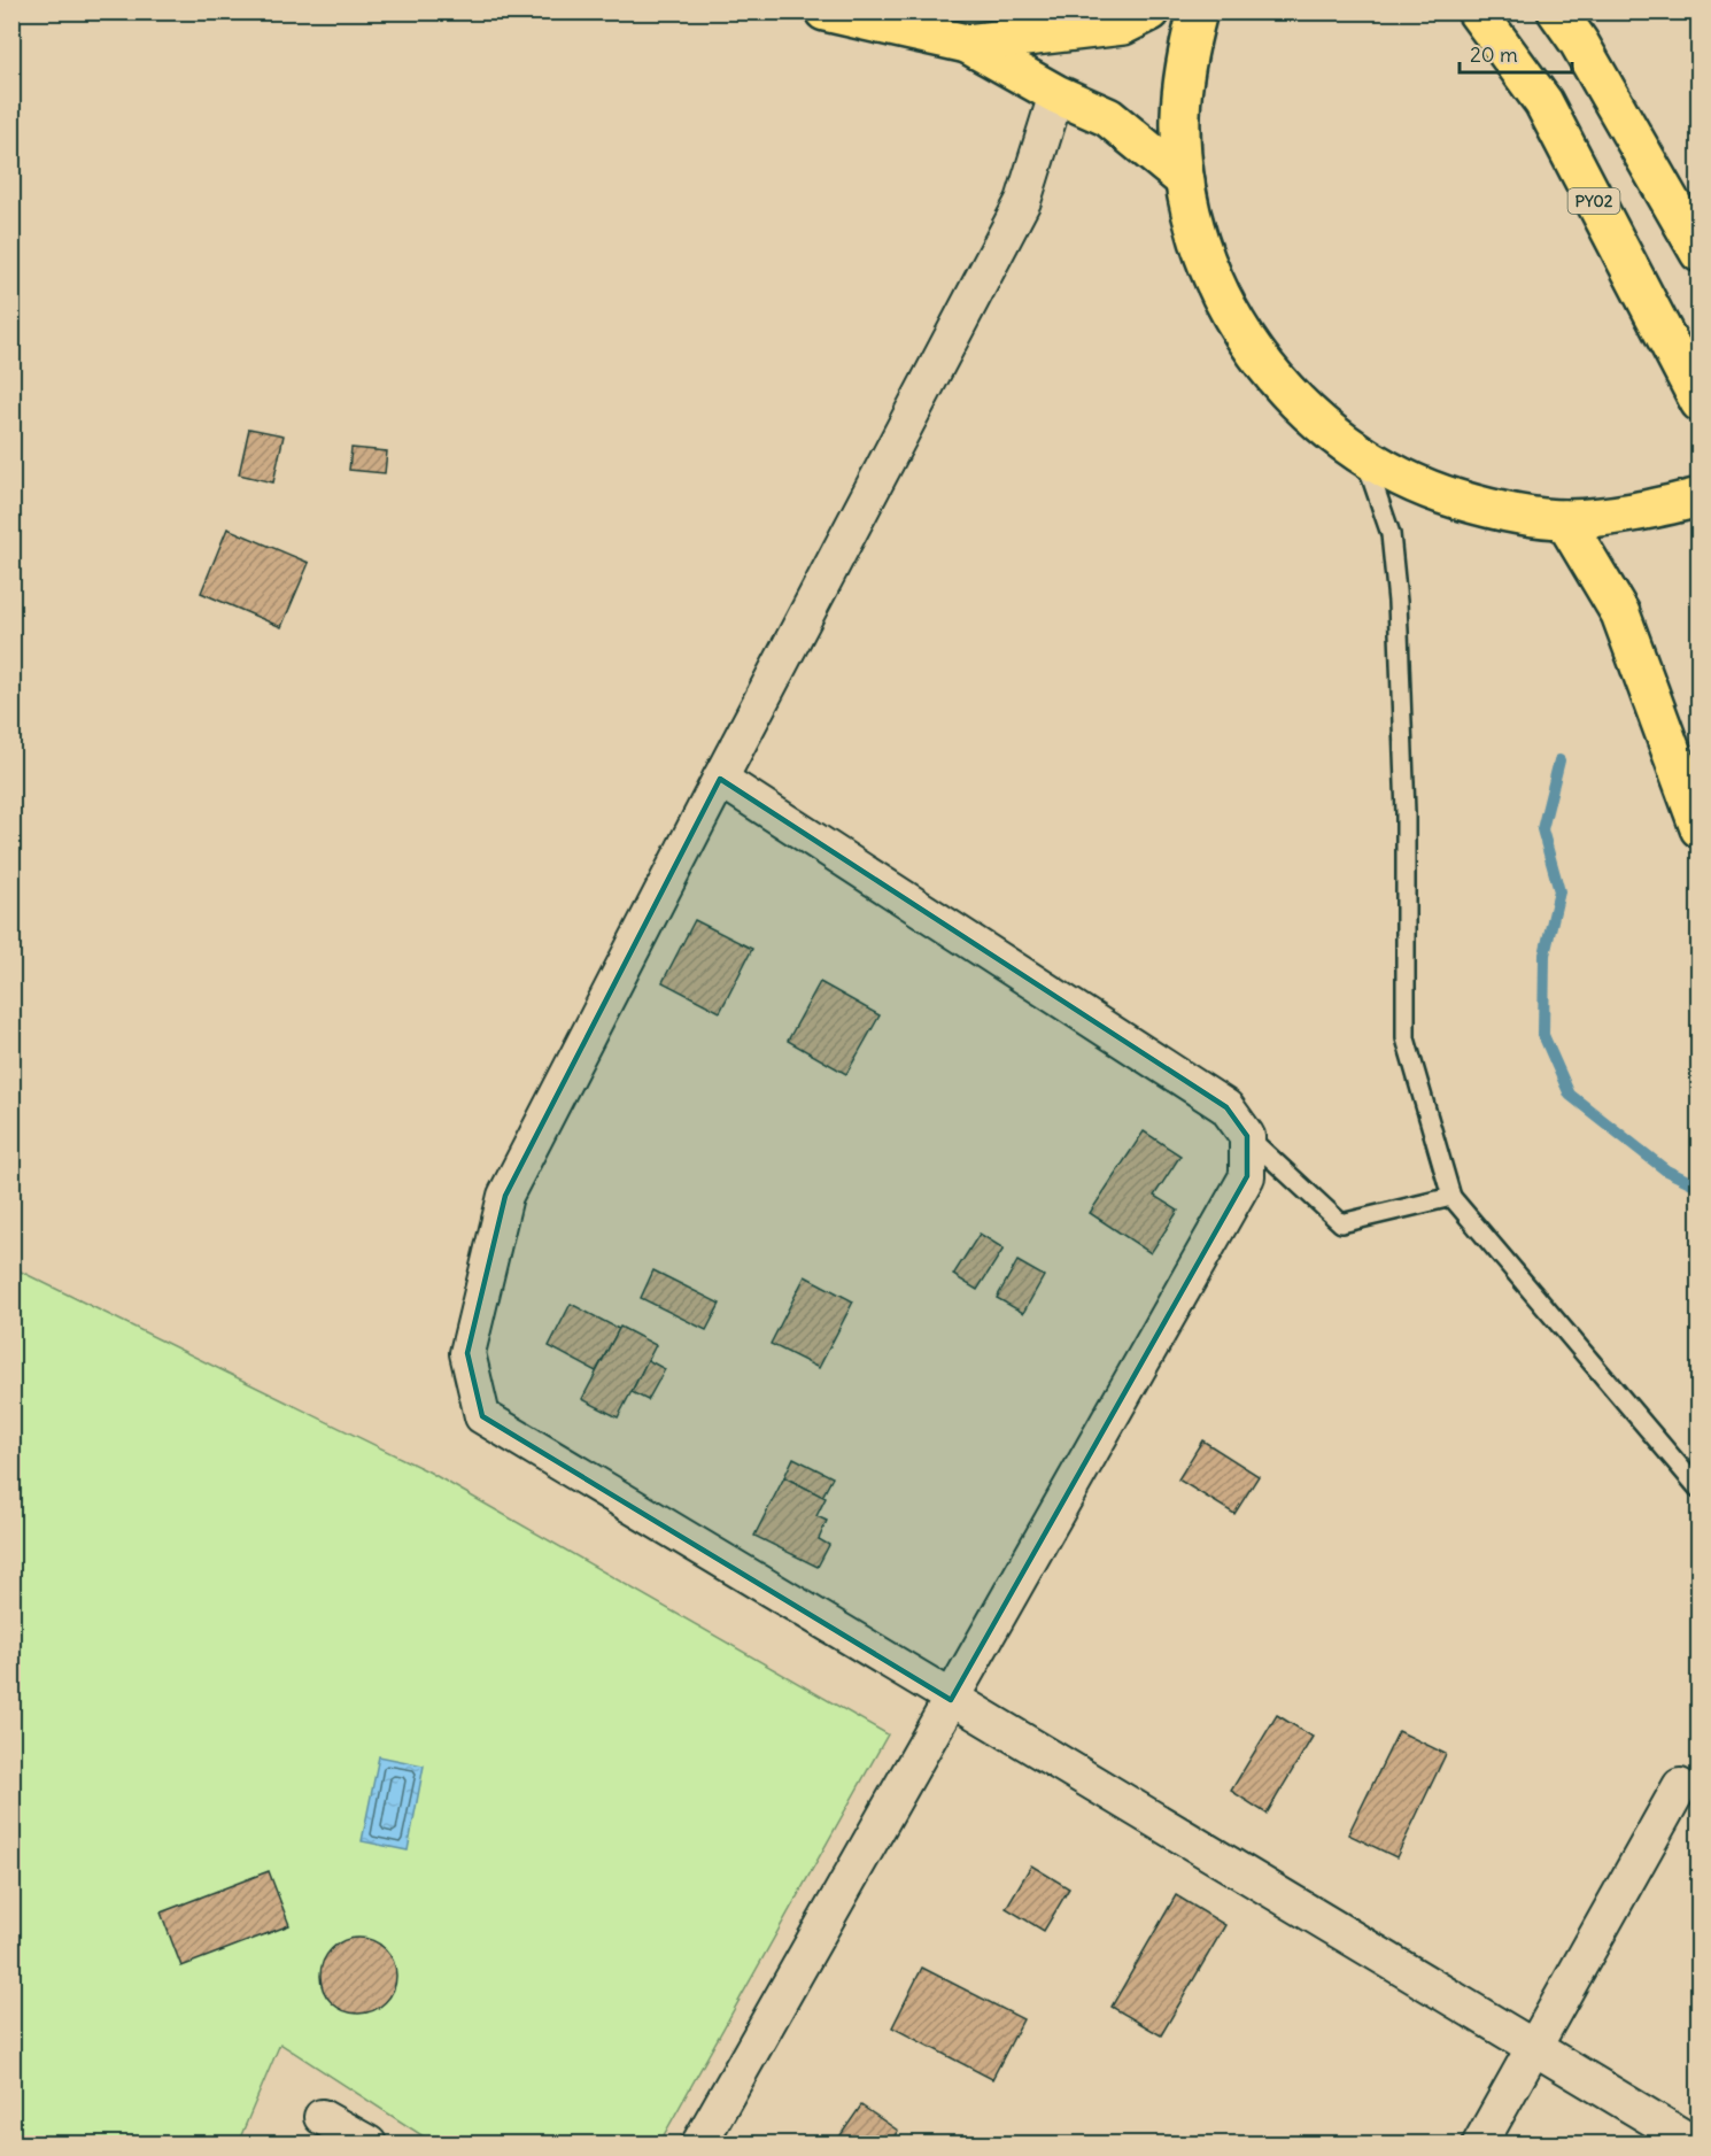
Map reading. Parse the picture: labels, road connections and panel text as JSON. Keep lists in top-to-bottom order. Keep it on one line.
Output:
{"streets":{"highway":["PY02"]},"scale_bar":"20 m"}
